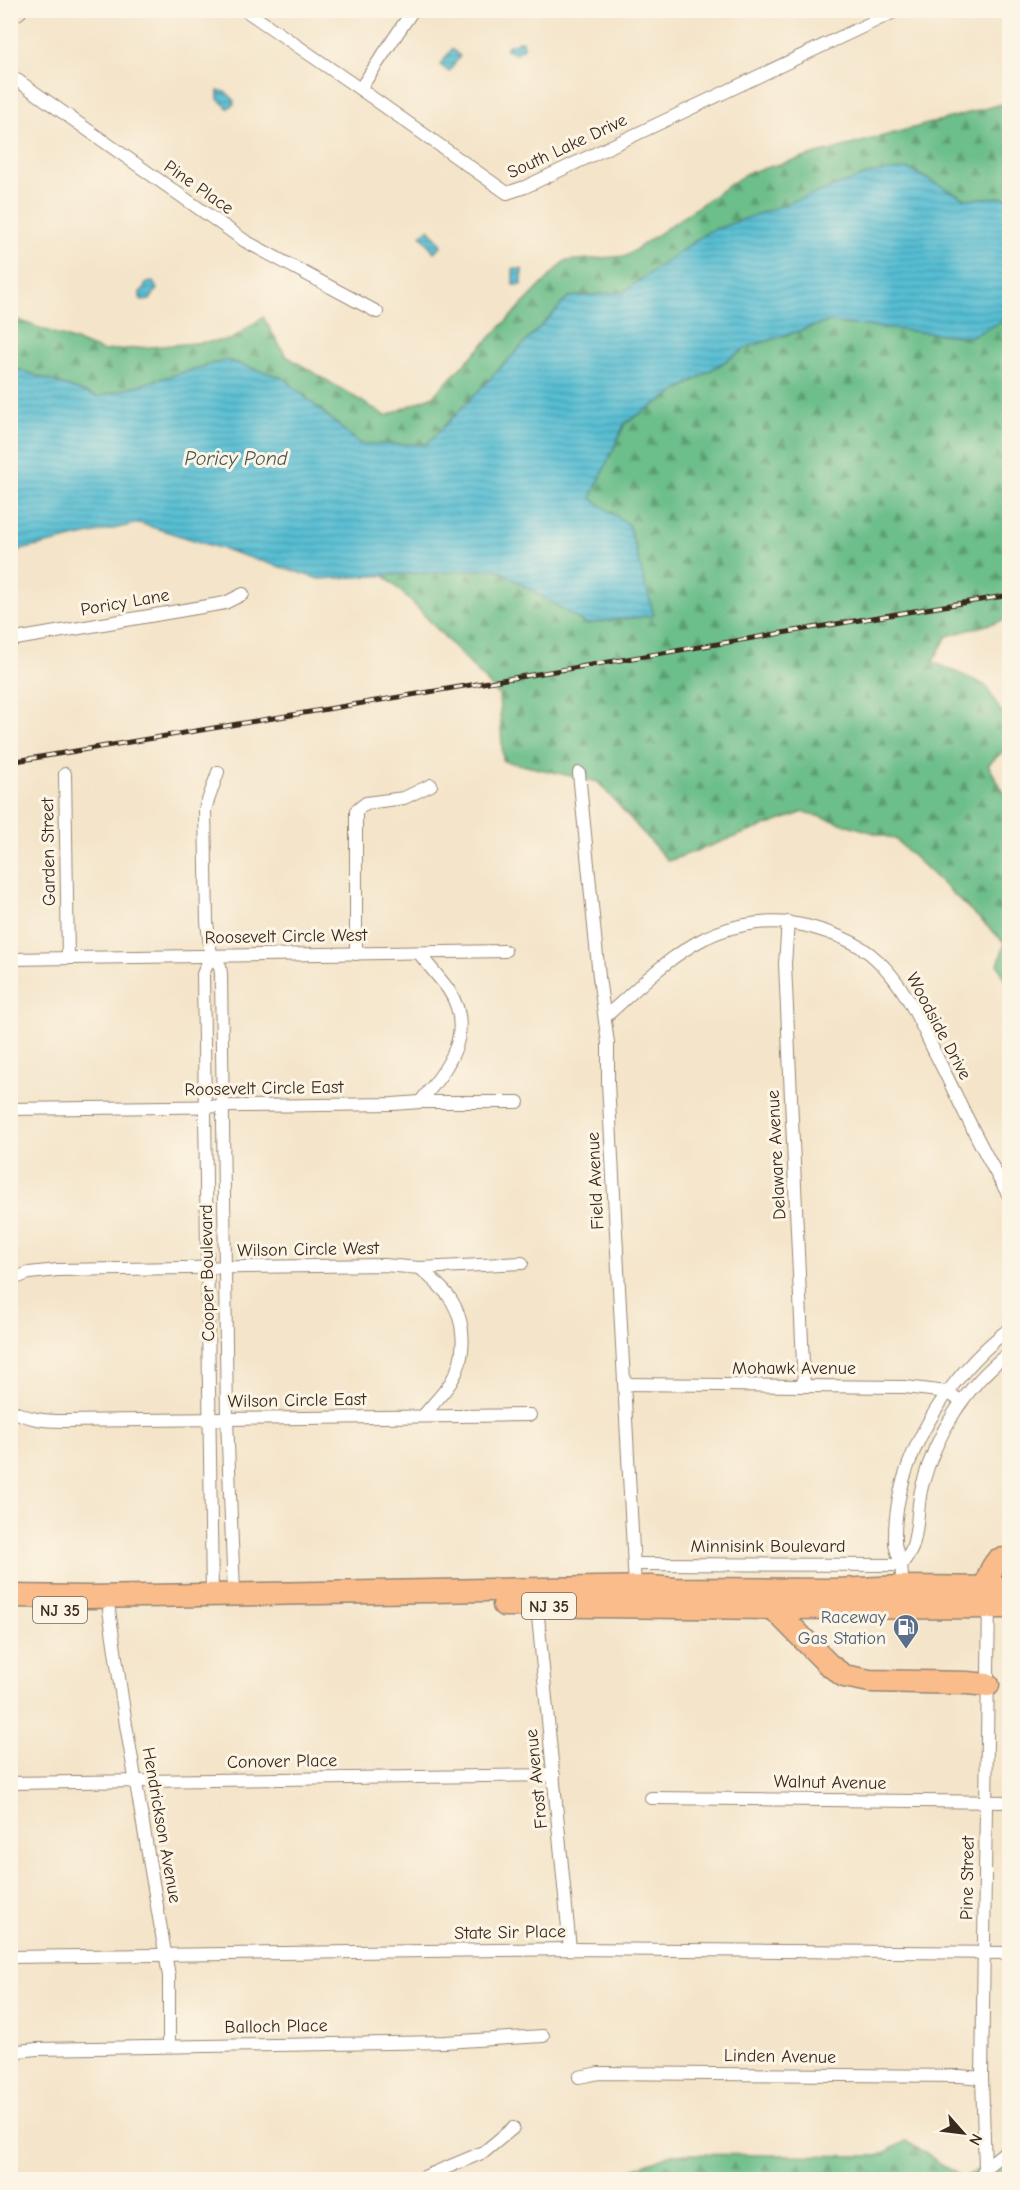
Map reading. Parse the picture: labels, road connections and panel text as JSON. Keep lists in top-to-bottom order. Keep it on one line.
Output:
{"streets":{"highway":["NJ 35"],"street":["South Lake Drive","Pine Place","Poricy Lane","Garden Street","Roosevelt Circle West","Woodside Drive","Roosevelt Circle East","Delaware Avenue","Field Avenue","Wilson Circle West","Cooper Boulevard","Mohawk Avenue","Wilson Circle East","Minnisink Boulevard","Conover Place","Frost Avenue","Walnut Avenue","Hendrickson Avenue","Pine Street","State Sir Place","Balloch Place","Linden Avenue"]},"crossings":[["Garden Street","Roosevelt Circle West"],["Roosevelt Circle West","Cooper Boulevard"],["Woodside Drive","Delaware Avenue"],["Woodside Drive","Field Avenue"],["Roosevelt Circle East","Cooper Boulevard"],["Delaware Avenue","Mohawk Avenue"],["Field Avenue","Mohawk Avenue"],["Field Avenue","Minnisink Boulevard"],["Field Avenue","NJ 35"],["Wilson Circle West","Cooper Boulevard"],["Cooper Boulevard","Wilson Circle East"],["Cooper Boulevard","NJ 35"],["Minnisink Boulevard","NJ 35"],["NJ 35","Frost Avenue"],["NJ 35","Hendrickson Avenue"],["NJ 35","Pine Street"],["Conover Place","Frost Avenue"],["Conover Place","Hendrickson Avenue"],["Frost Avenue","State Sir Place"],["Walnut Avenue","Pine Street"],["Hendrickson Avenue","State Sir Place"],["Hendrickson Avenue","Balloch Place"],["Pine Street","State Sir Place"],["Pine Street","Linden Avenue"]],"water":["Poricy Pond"],"places":{"fuel station":["Raceway Gas Station"]},"north":"bottom right"}
